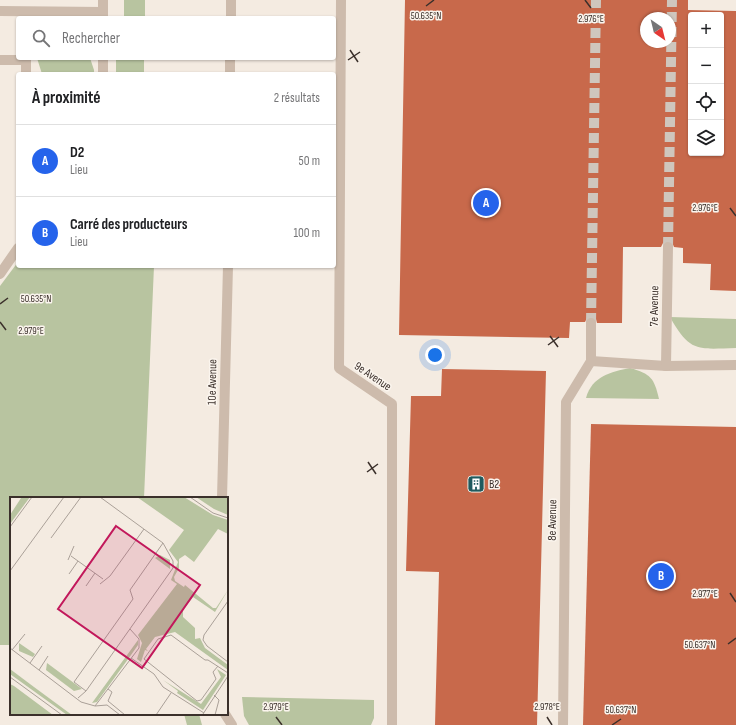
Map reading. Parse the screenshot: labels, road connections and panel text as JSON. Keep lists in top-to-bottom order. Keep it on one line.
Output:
{"streets":{"lane":["7e Avenue","9e Avenue","10e Avenue","8e Avenue"]},"places":{"building":["B2"]},"north":"bottom right","page":{"map_buttons":["+","−"],"search":"Rechercher","heading":["À proximité","2 résultats"],"list":[{"mark":"A","name":"D2","note":"Lieu","value":"50 m"},{"mark":"B","name":"Carré des producteurs","note":"Lieu","value":"100 m"}],"pins":["A","B"]},"coordinates":["50.635°N","2.976°E","2.979°E","2.977°E","50.637°N","2.978°E"]}
